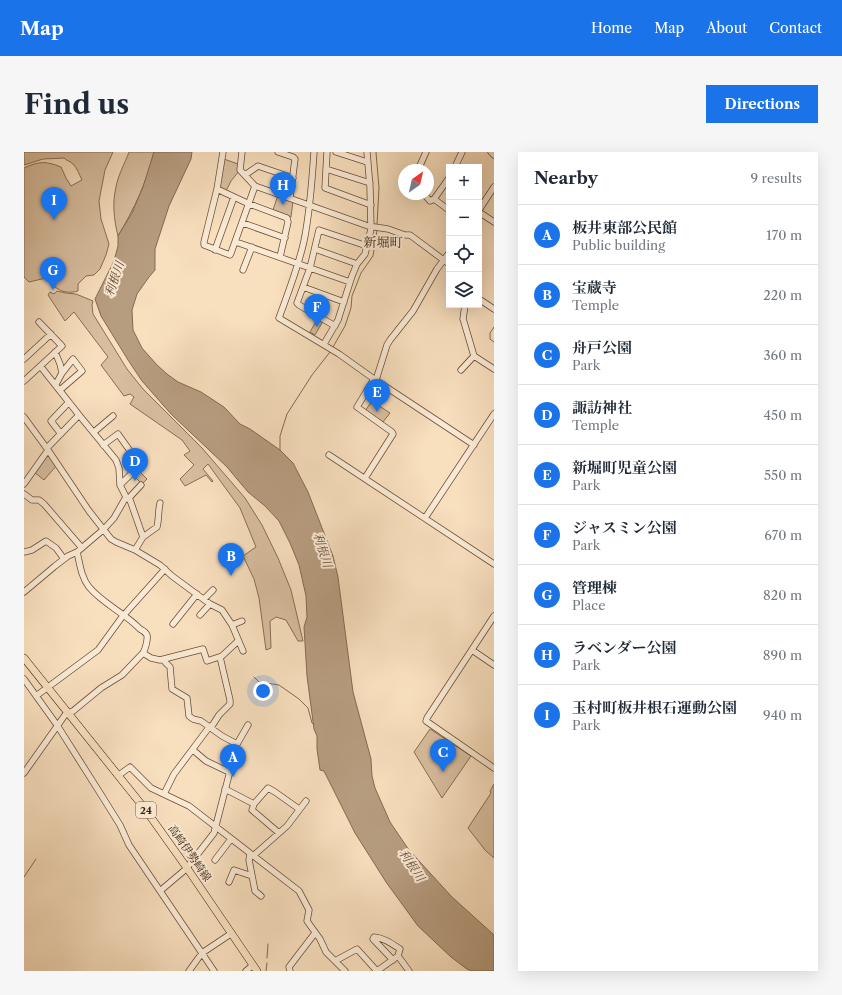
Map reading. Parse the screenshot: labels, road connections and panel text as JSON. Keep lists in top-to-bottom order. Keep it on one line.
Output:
{"streets":{"main road":["24","高崎伊勢崎線"]},"districts":["新堀町"],"water":["利根川"],"north":"top right","page":{"header":"Map","nav":["Home","Map","About","Contact"],"buttons":"Directions","title":"Find us","heading":["Nearby","9 results"],"map_buttons":["+","−"],"pins":["H","I","G","F","E","D","B","C","A"],"list":[{"mark":"A","name":"板井東部公民館","note":"Public building","value":"170 m"},{"mark":"B","name":"宝蔵寺","note":"Temple","value":"220 m"},{"mark":"C","name":"舟戸公園","note":"Park","value":"360 m"},{"mark":"D","name":"諏訪神社","note":"Temple","value":"450 m"},{"mark":"E","name":"新堀町児童公園","note":"Park","value":"550 m"},{"mark":"F","name":"ジャスミン公園","note":"Park","value":"670 m"},{"mark":"G","name":"管理棟","note":"Place","value":"820 m"},{"mark":"H","name":"ラベンダー公園","note":"Park","value":"890 m"},{"mark":"I","name":"玉村町板井根石運動公園","note":"Park","value":"940 m"}]}}
